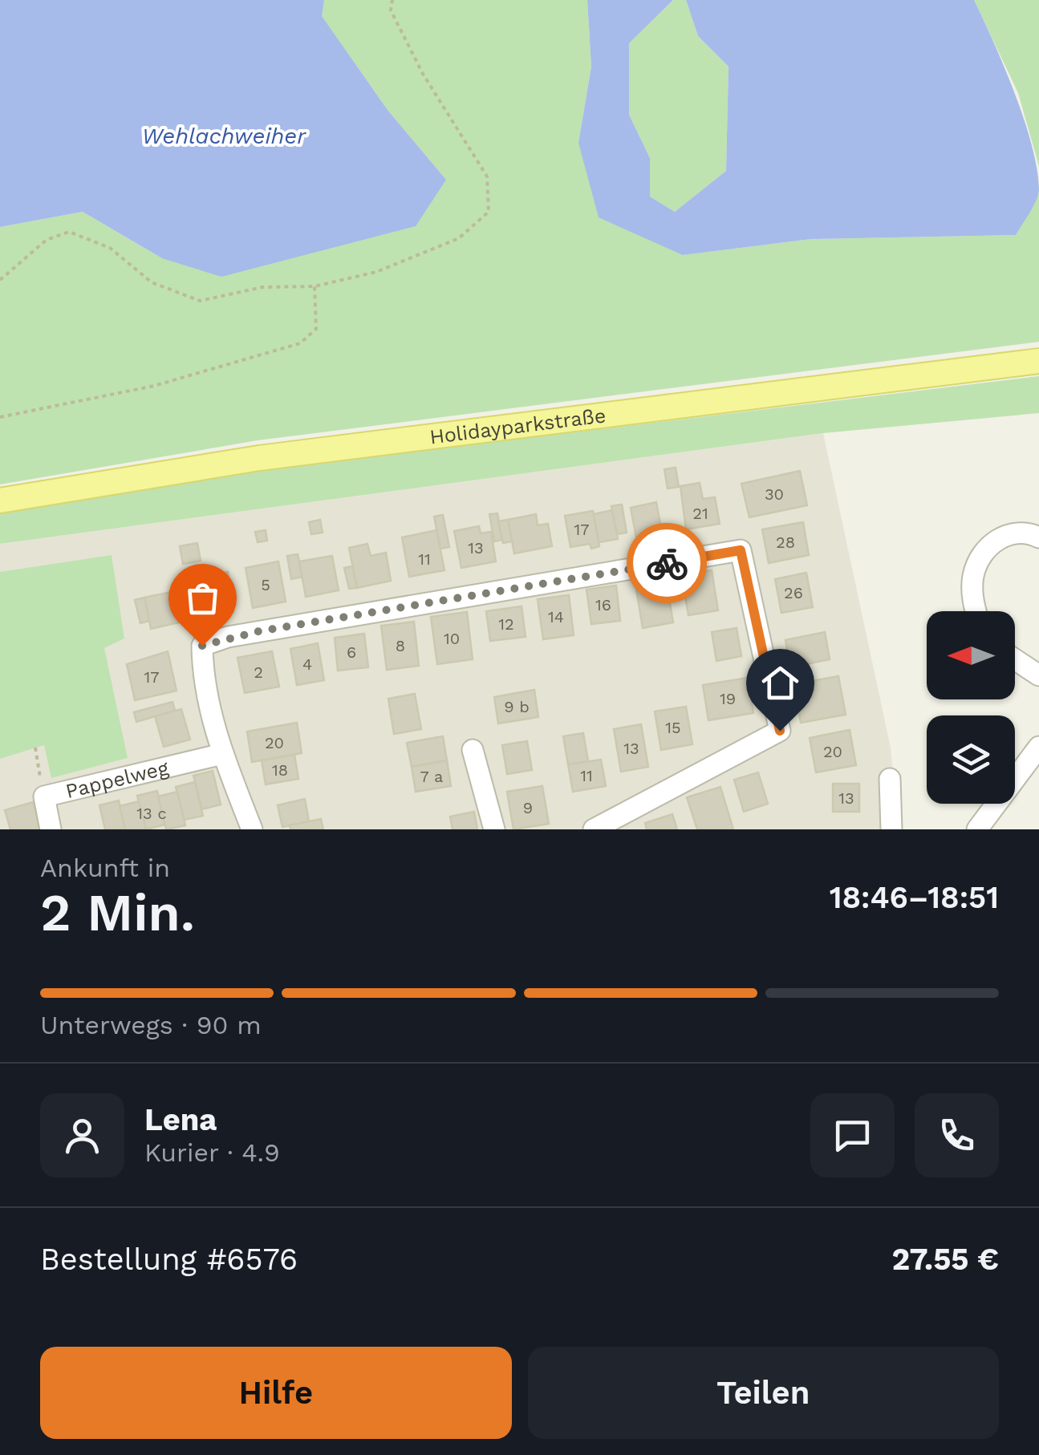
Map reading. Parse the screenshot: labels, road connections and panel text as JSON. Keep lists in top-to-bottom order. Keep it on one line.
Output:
{"streets":{"main road":["Holidayparkstraße"],"street":["Pappelweg"]},"water":["Wehlachweiher"],"house_numbers":["30","21","17","28","13","11","5","26","16","14","12","10","8","6","4","2","17","19","9 b","15","20","13","20","18","11","7 a","13","9","13 c"],"north":"left","page":{"heading":["2 Min.","Ankunft in","18:46–18:51"],"panel":["Lena","Kurier · 4.9","Bestellung #6576","27.55 €"],"bar":"Unterwegs · 90 m","buttons":["Hilfe","Teilen"]}}
